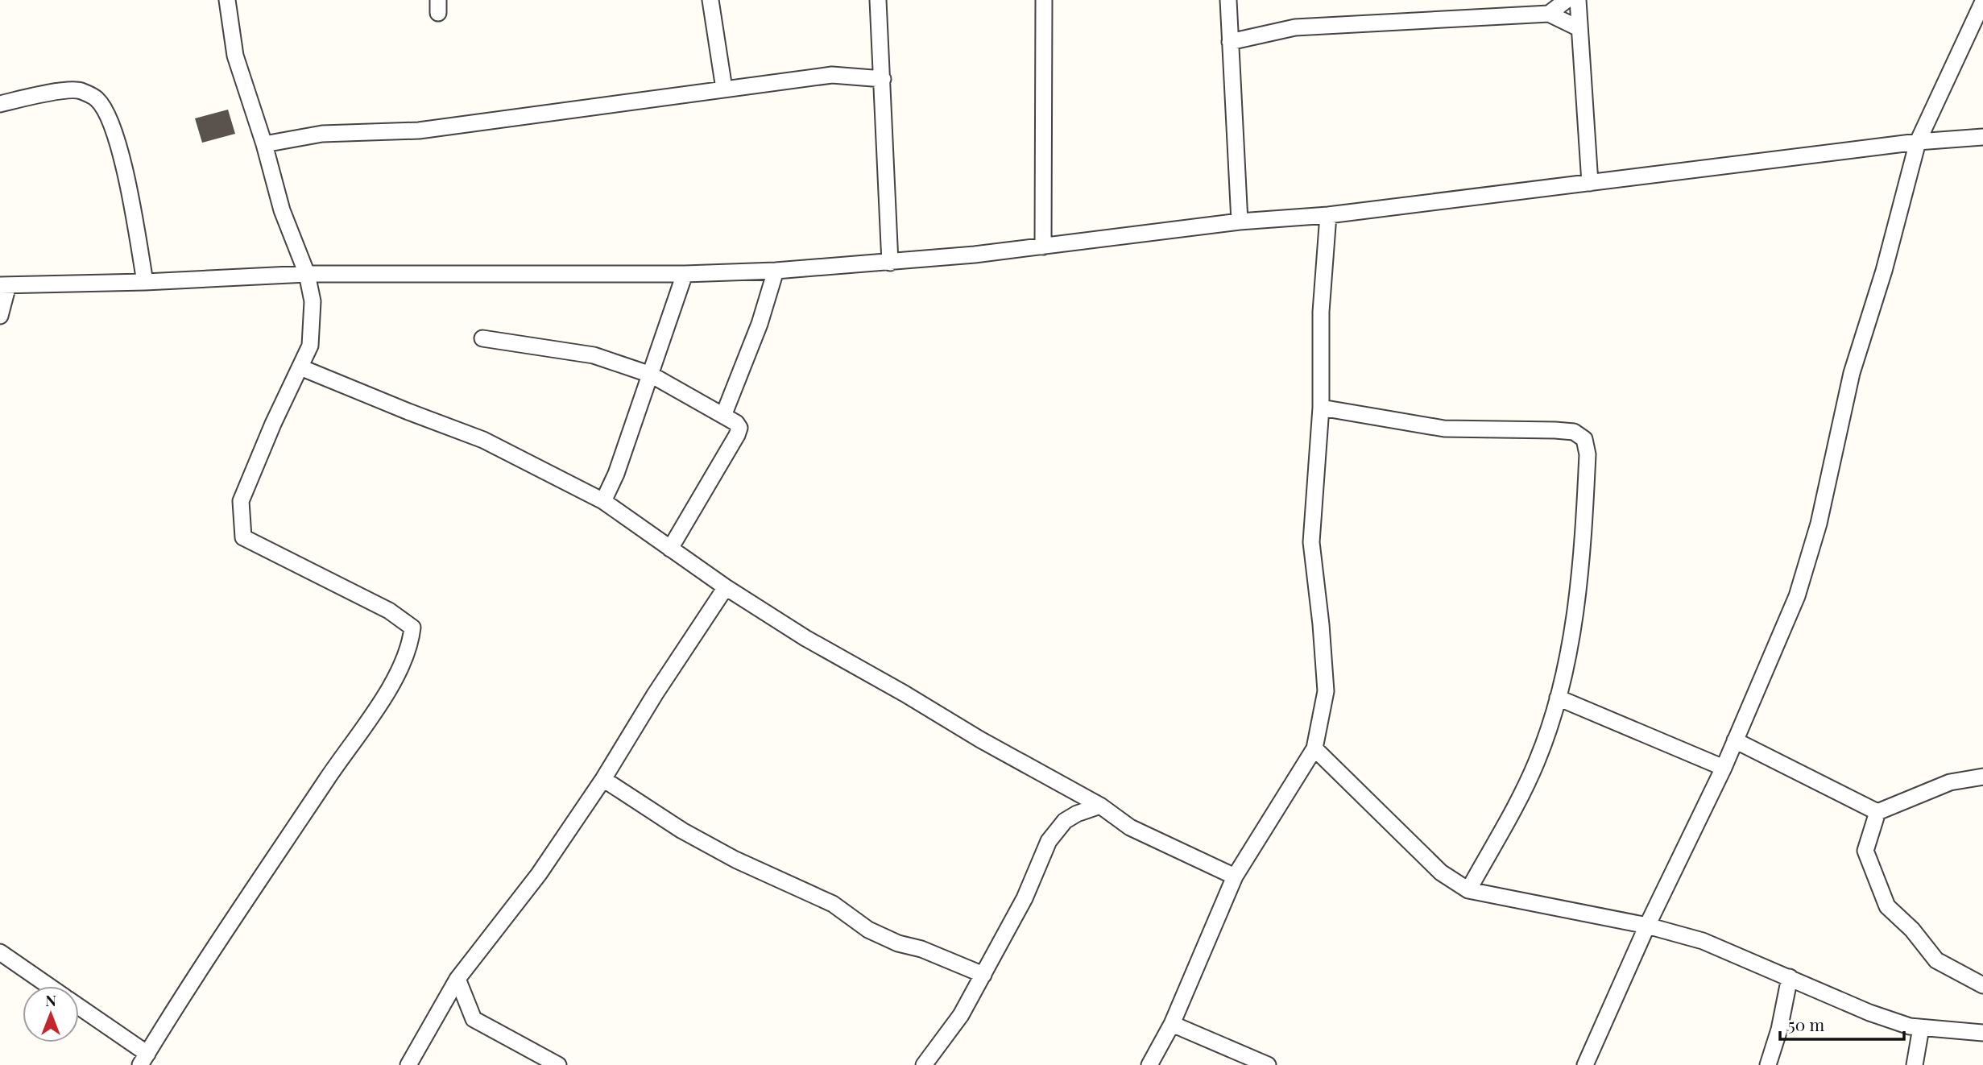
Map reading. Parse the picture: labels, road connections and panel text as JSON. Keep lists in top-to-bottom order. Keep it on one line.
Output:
{"scale_bar":"50 m","north":"top"}
